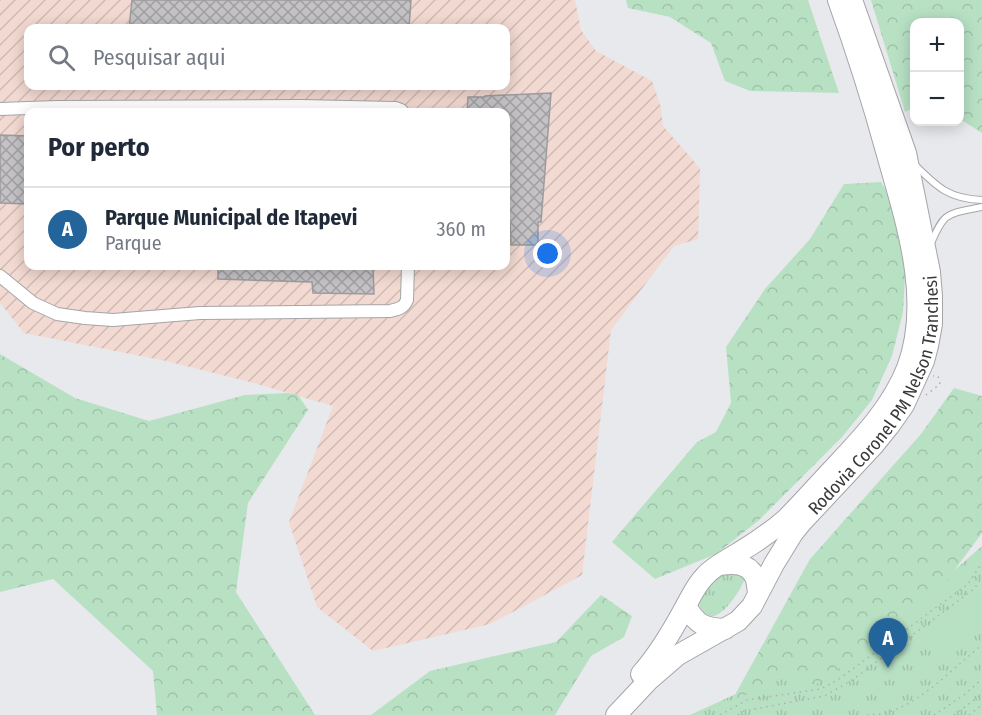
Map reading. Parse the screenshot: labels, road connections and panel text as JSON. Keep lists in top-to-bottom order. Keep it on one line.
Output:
{"streets":{"highway":["Rodovia Coronel PM Nelson Tranchesi"]},"page":{"map_buttons":["+","−"],"search":"Pesquisar aqui","heading":"Por perto","list":[{"mark":"A","name":"Parque Municipal de Itapevi","note":"Parque","value":"360 m"}],"pins":"A"}}
